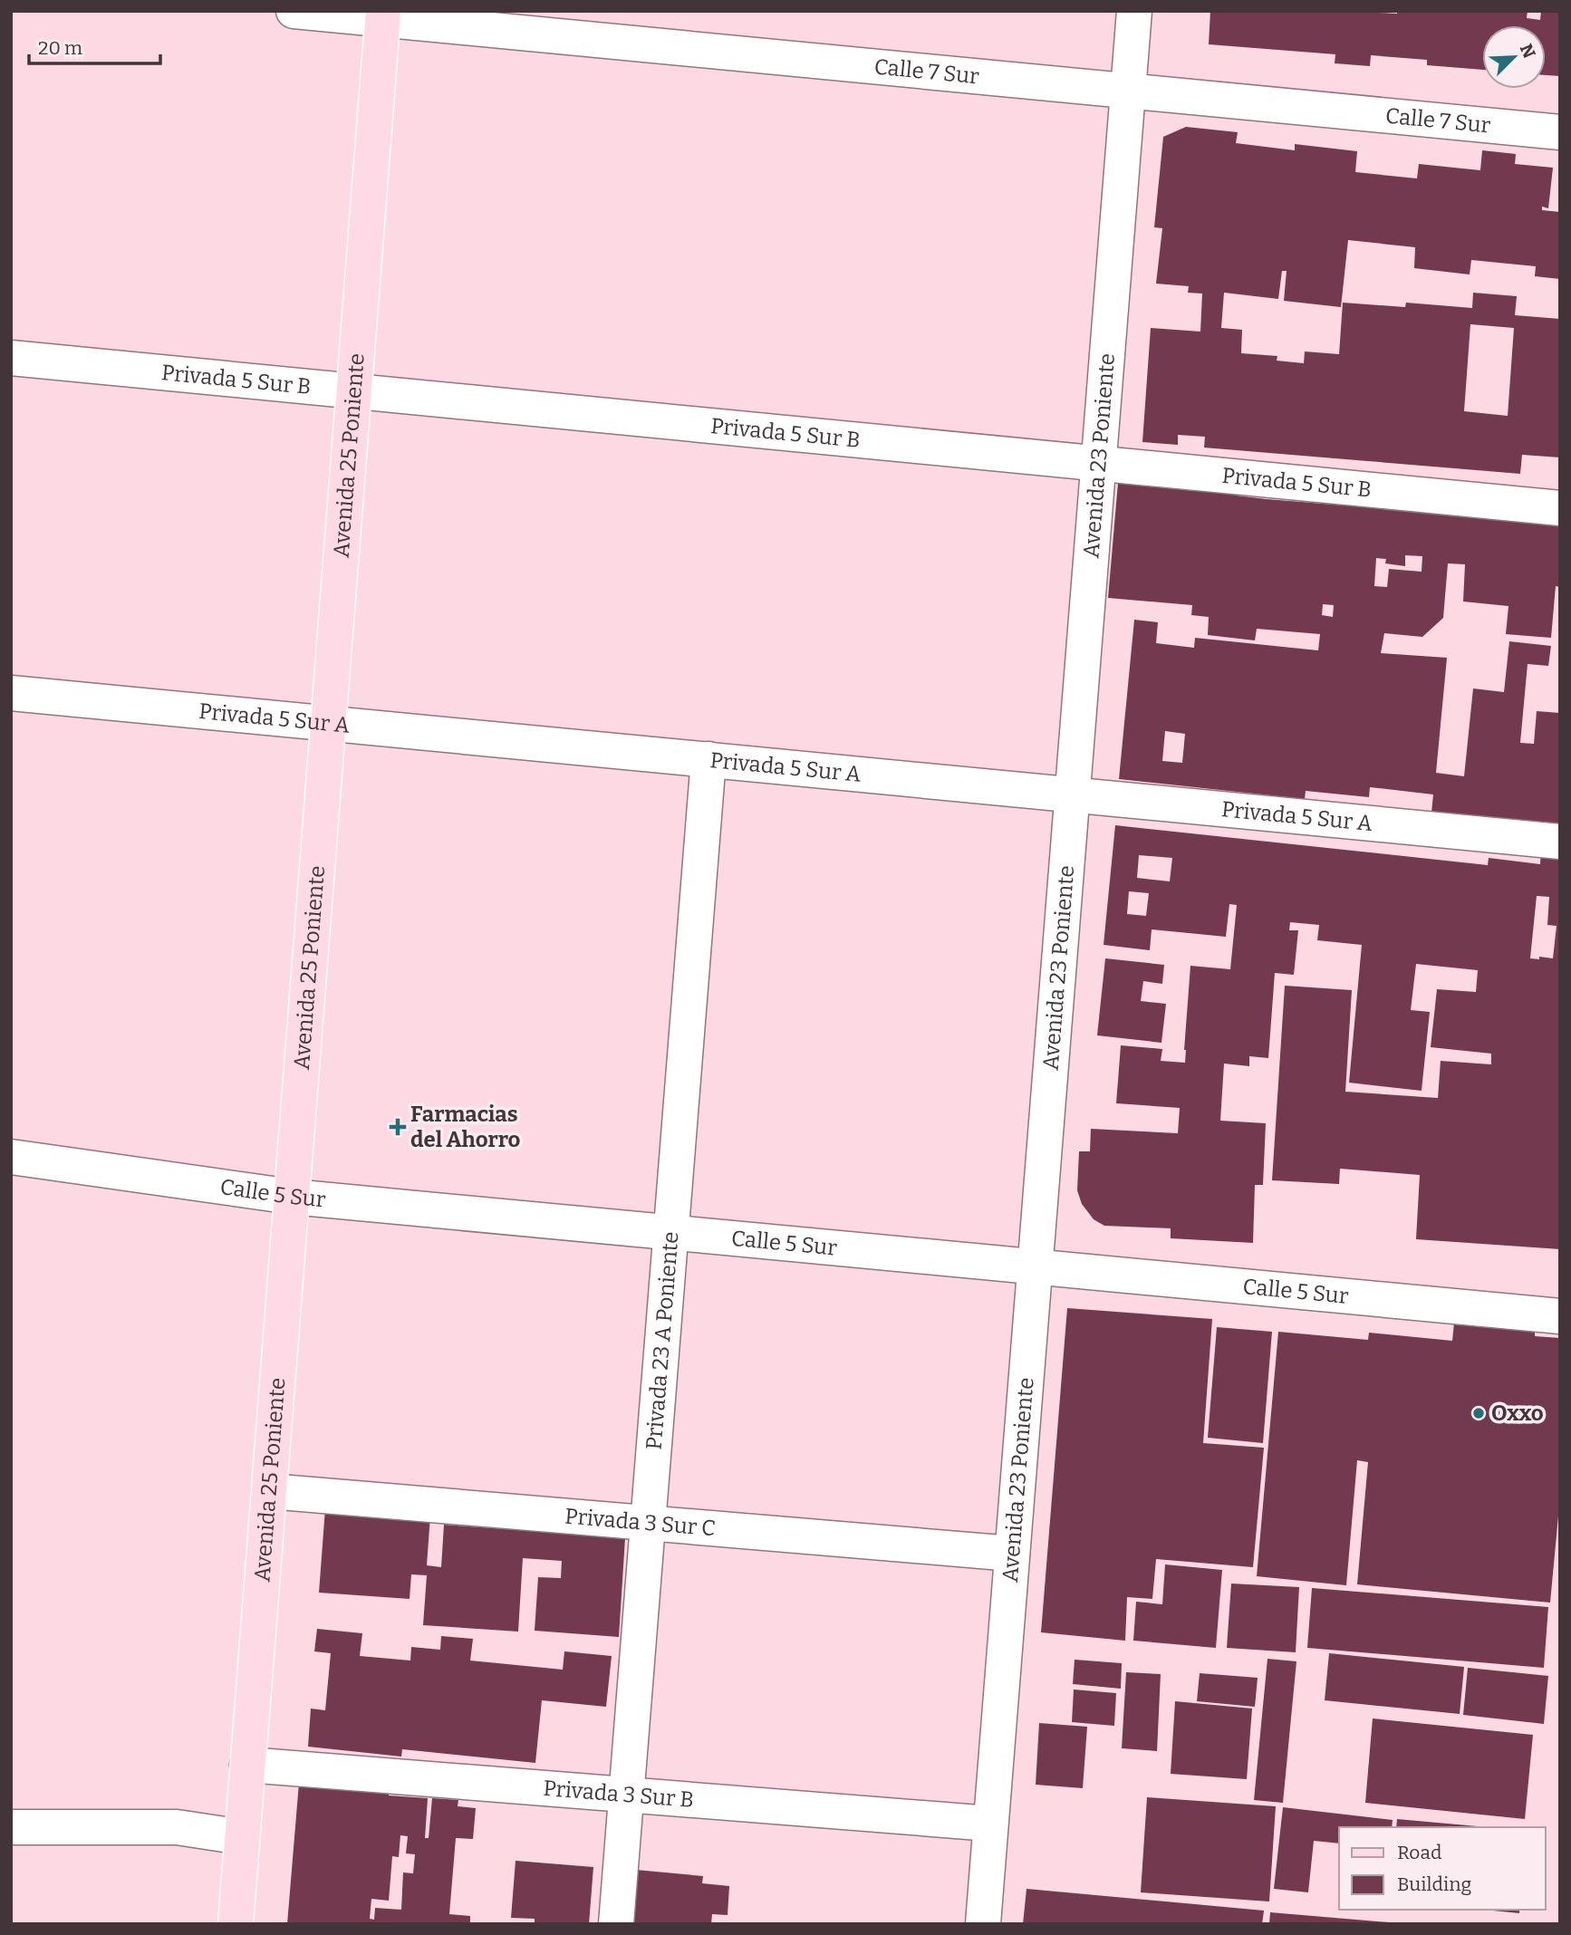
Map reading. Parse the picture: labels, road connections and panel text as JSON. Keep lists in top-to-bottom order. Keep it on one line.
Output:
{"streets":{"main road":["Avenida 25 Poniente"],"street":["Calle 7 Sur","Privada 5 Sur B","Avenida 23 Poniente","Privada 5 Sur A","Calle 5 Sur","Privada 23 A Poniente","Privada 3 Sur C","Privada 3 Sur B"]},"crossings":[["Calle 7 Sur","Avenida 25 Poniente"],["Calle 7 Sur","Avenida 23 Poniente"],["Privada 5 Sur B","Avenida 25 Poniente"],["Privada 5 Sur B","Avenida 23 Poniente"],["Avenida 25 Poniente","Privada 5 Sur A"],["Avenida 25 Poniente","Calle 5 Sur"],["Avenida 25 Poniente","Privada 3 Sur C"],["Avenida 25 Poniente","Privada 3 Sur B"],["Avenida 23 Poniente","Privada 5 Sur A"],["Avenida 23 Poniente","Calle 5 Sur"],["Avenida 23 Poniente","Privada 3 Sur C"],["Avenida 23 Poniente","Privada 3 Sur B"],["Privada 5 Sur A","Privada 23 A Poniente"],["Calle 5 Sur","Privada 23 A Poniente"],["Privada 23 A Poniente","Privada 3 Sur C"],["Privada 23 A Poniente","Privada 3 Sur B"]],"places":{"health":["Farmacias del Ahorro"],"other":["Oxxo"]},"legend":["Road","Building"],"scale_bar":"20 m","north":"top right"}
